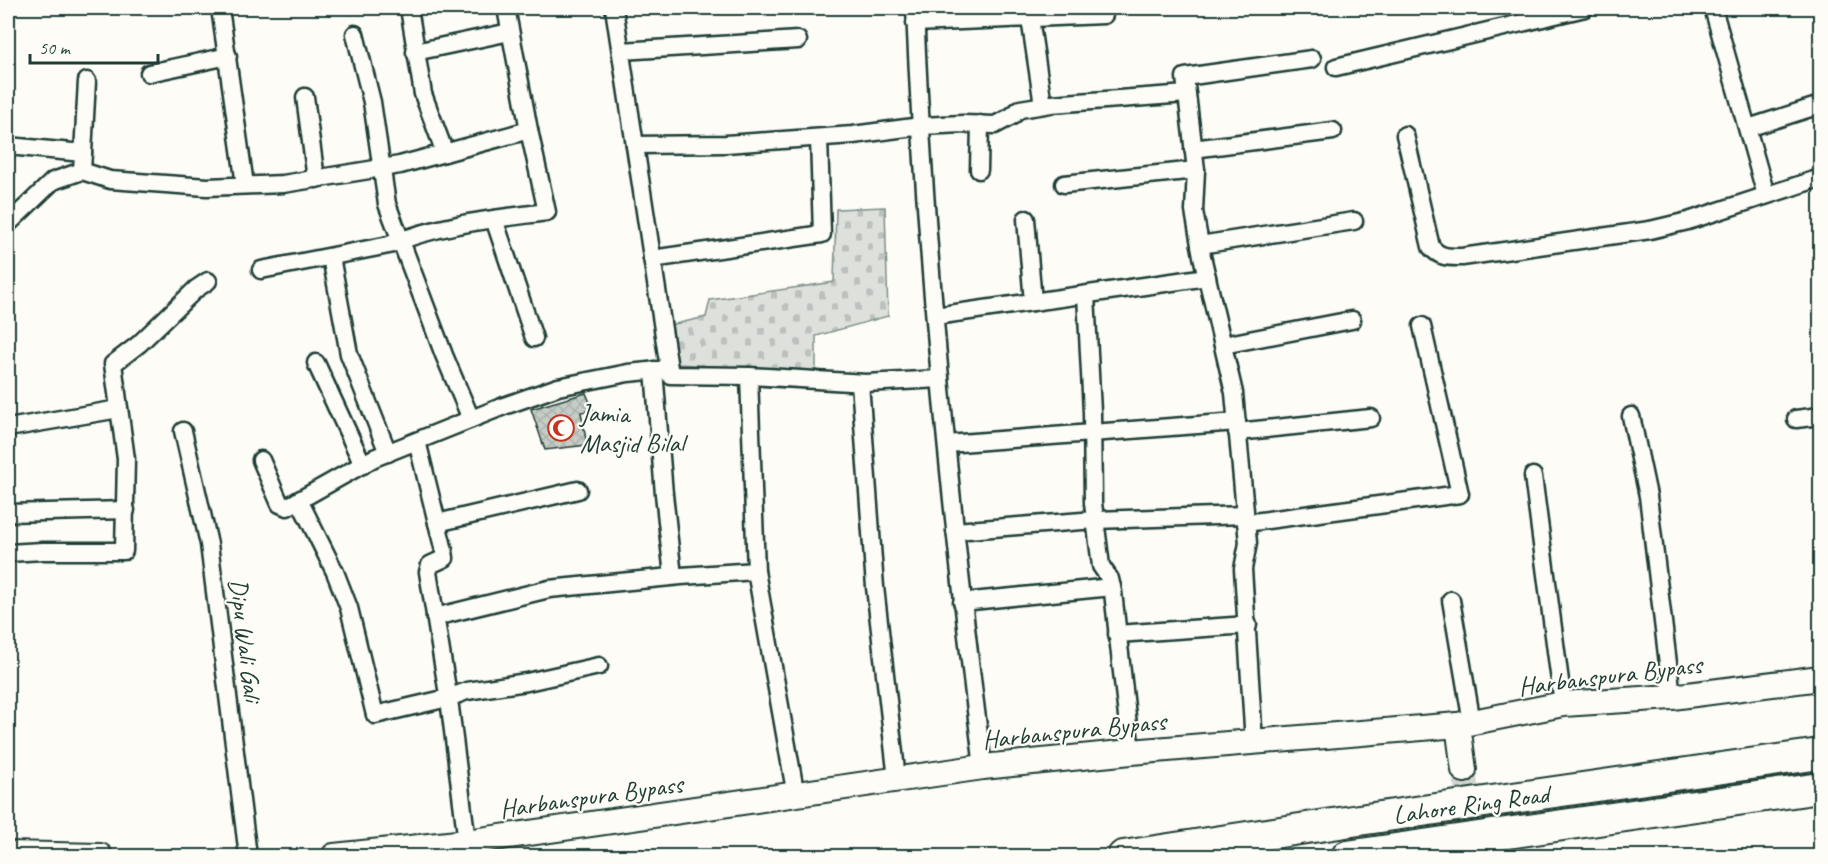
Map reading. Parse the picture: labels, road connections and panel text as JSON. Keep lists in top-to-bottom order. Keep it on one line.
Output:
{"streets":{"highway":["Lahore Ring Road"],"street":["Dipu Wali Gali","Harbanspura Bypass"]},"places":{"mosque":["Jamia Masjid Bilal"]},"scale_bar":"50 m"}
